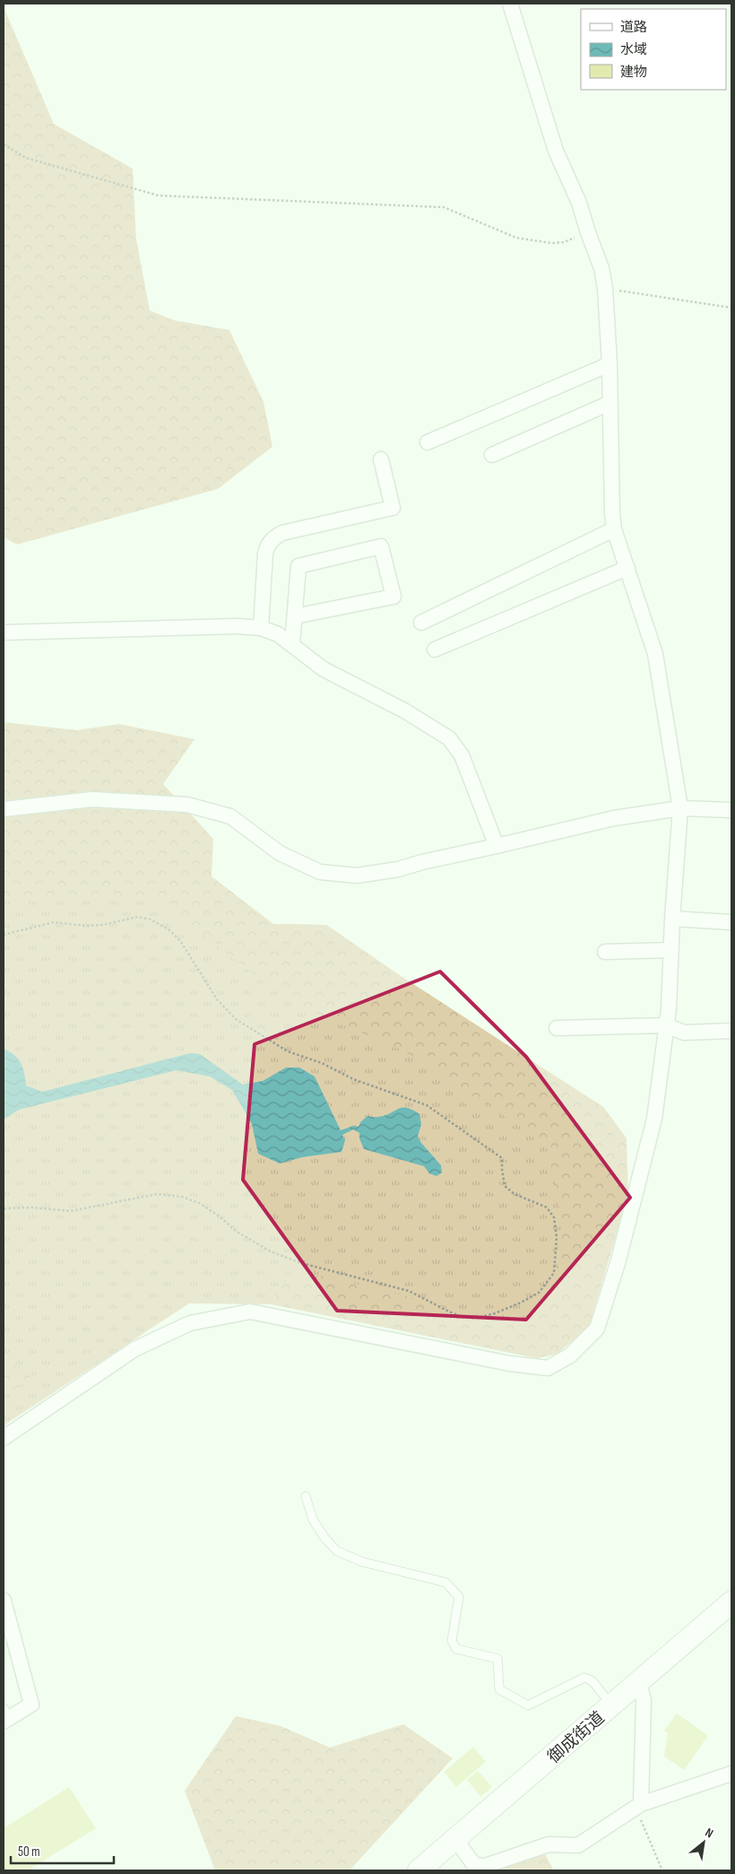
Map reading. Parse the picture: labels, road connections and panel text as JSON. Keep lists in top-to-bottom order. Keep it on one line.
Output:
{"streets":{"street":["御成街道"]},"legend":["道路","水域","建物"],"scale_bar":"50 m","north":"top right"}
